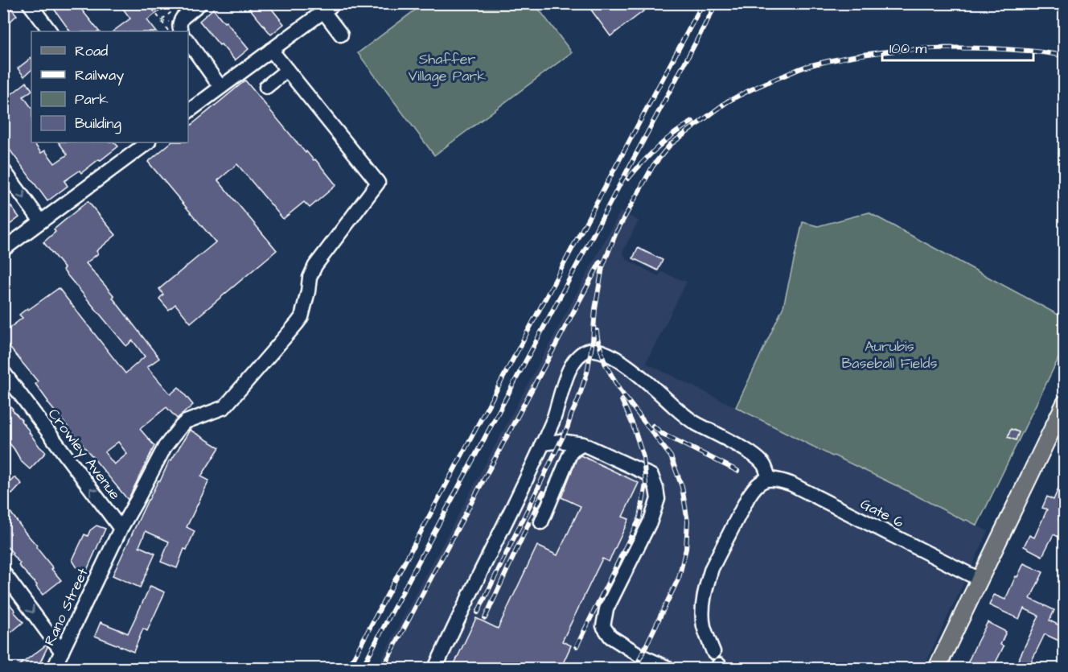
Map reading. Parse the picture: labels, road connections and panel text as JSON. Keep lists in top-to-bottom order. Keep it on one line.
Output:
{"streets":{"street":["Crowley Avenue","Gate 6","Rano Street"]},"crossings":[["Crowley Avenue","Rano Street"]],"one_way":["Crowley Avenue"],"parks":["Shaffer Village Park","Aurubis Baseball Fields"],"legend":["Road","Railway","Park","Building"],"scale_bar":"100 m"}
